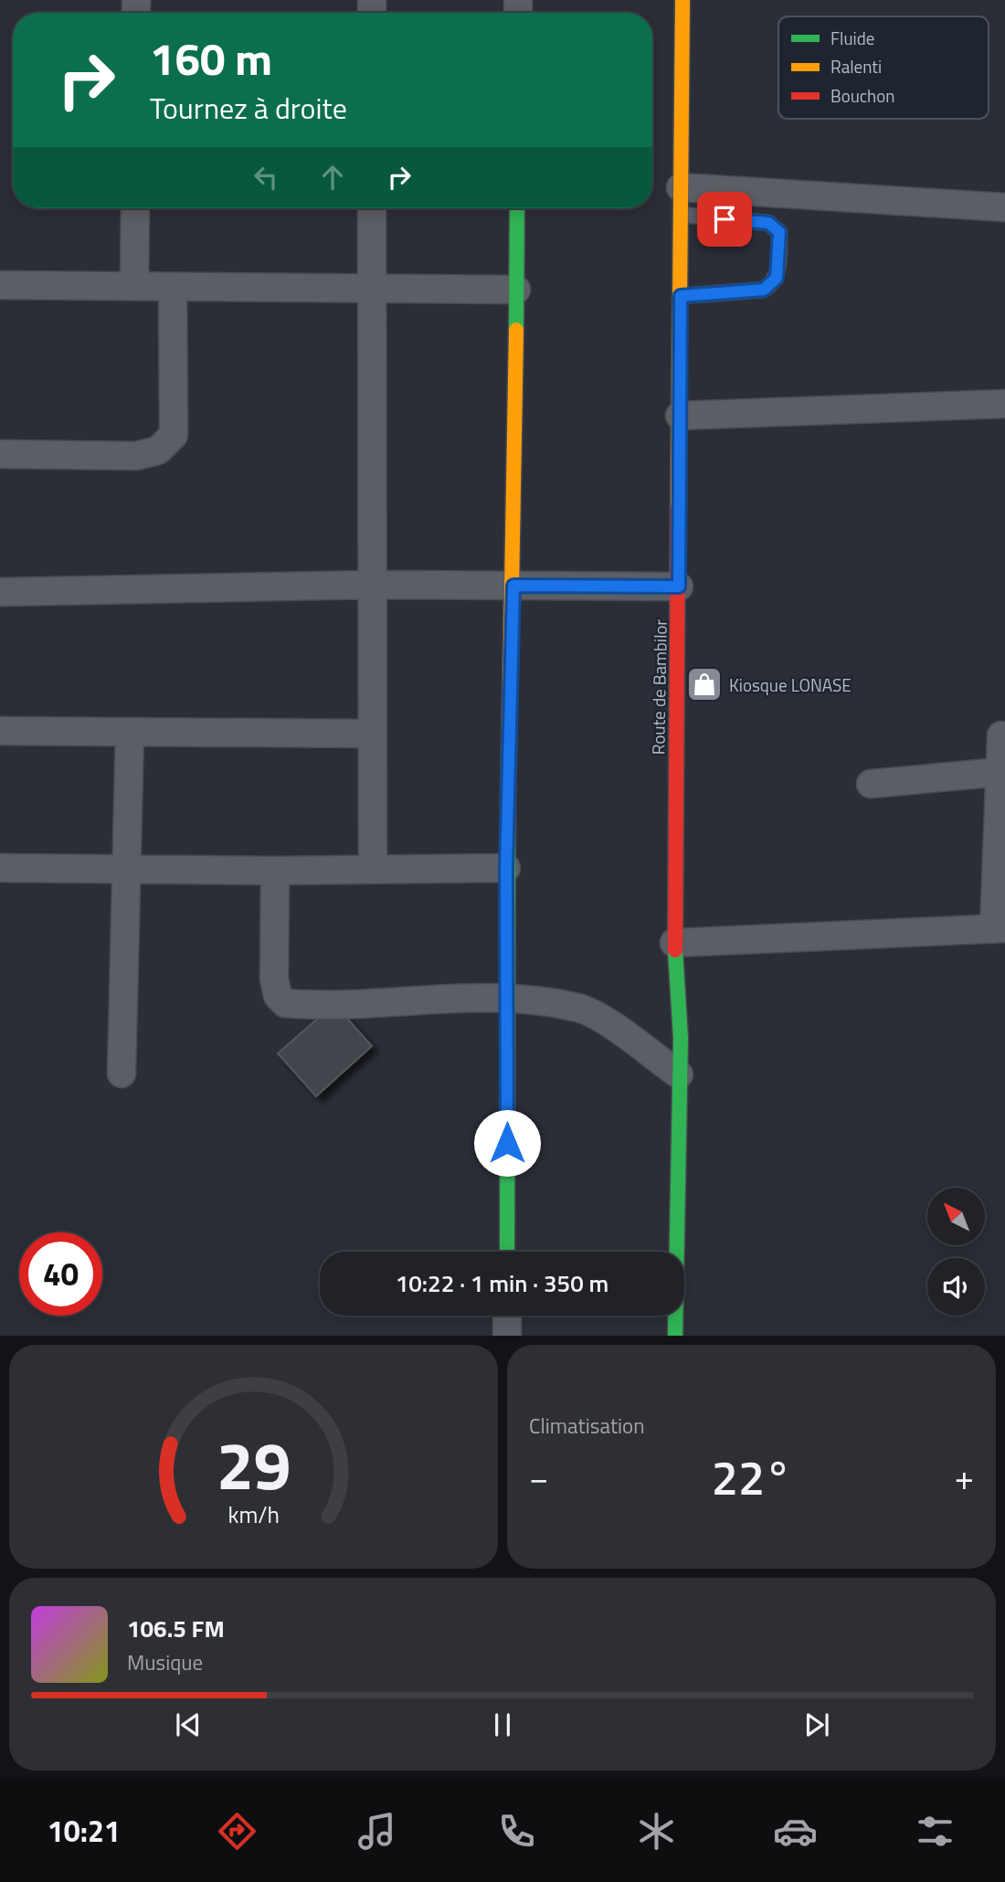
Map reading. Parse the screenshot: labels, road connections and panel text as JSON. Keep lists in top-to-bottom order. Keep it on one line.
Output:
{"streets":{"main road":["Route de Bambilor"]},"places":{"shop":["Kiosque LONASE"]},"legend":["Fluide","Ralenti","Bouchon"],"north":"top left","page":{"turn":["160 m","Tournez à droite"],"limit":"40","trip":"10:22 · 1 min · 350 m","tile":"Climatisation","heat":["−","22°","+"],"song":["106.5 FM","Musique"],"tabs":"10:21","gauge":["29","km/h"]}}
